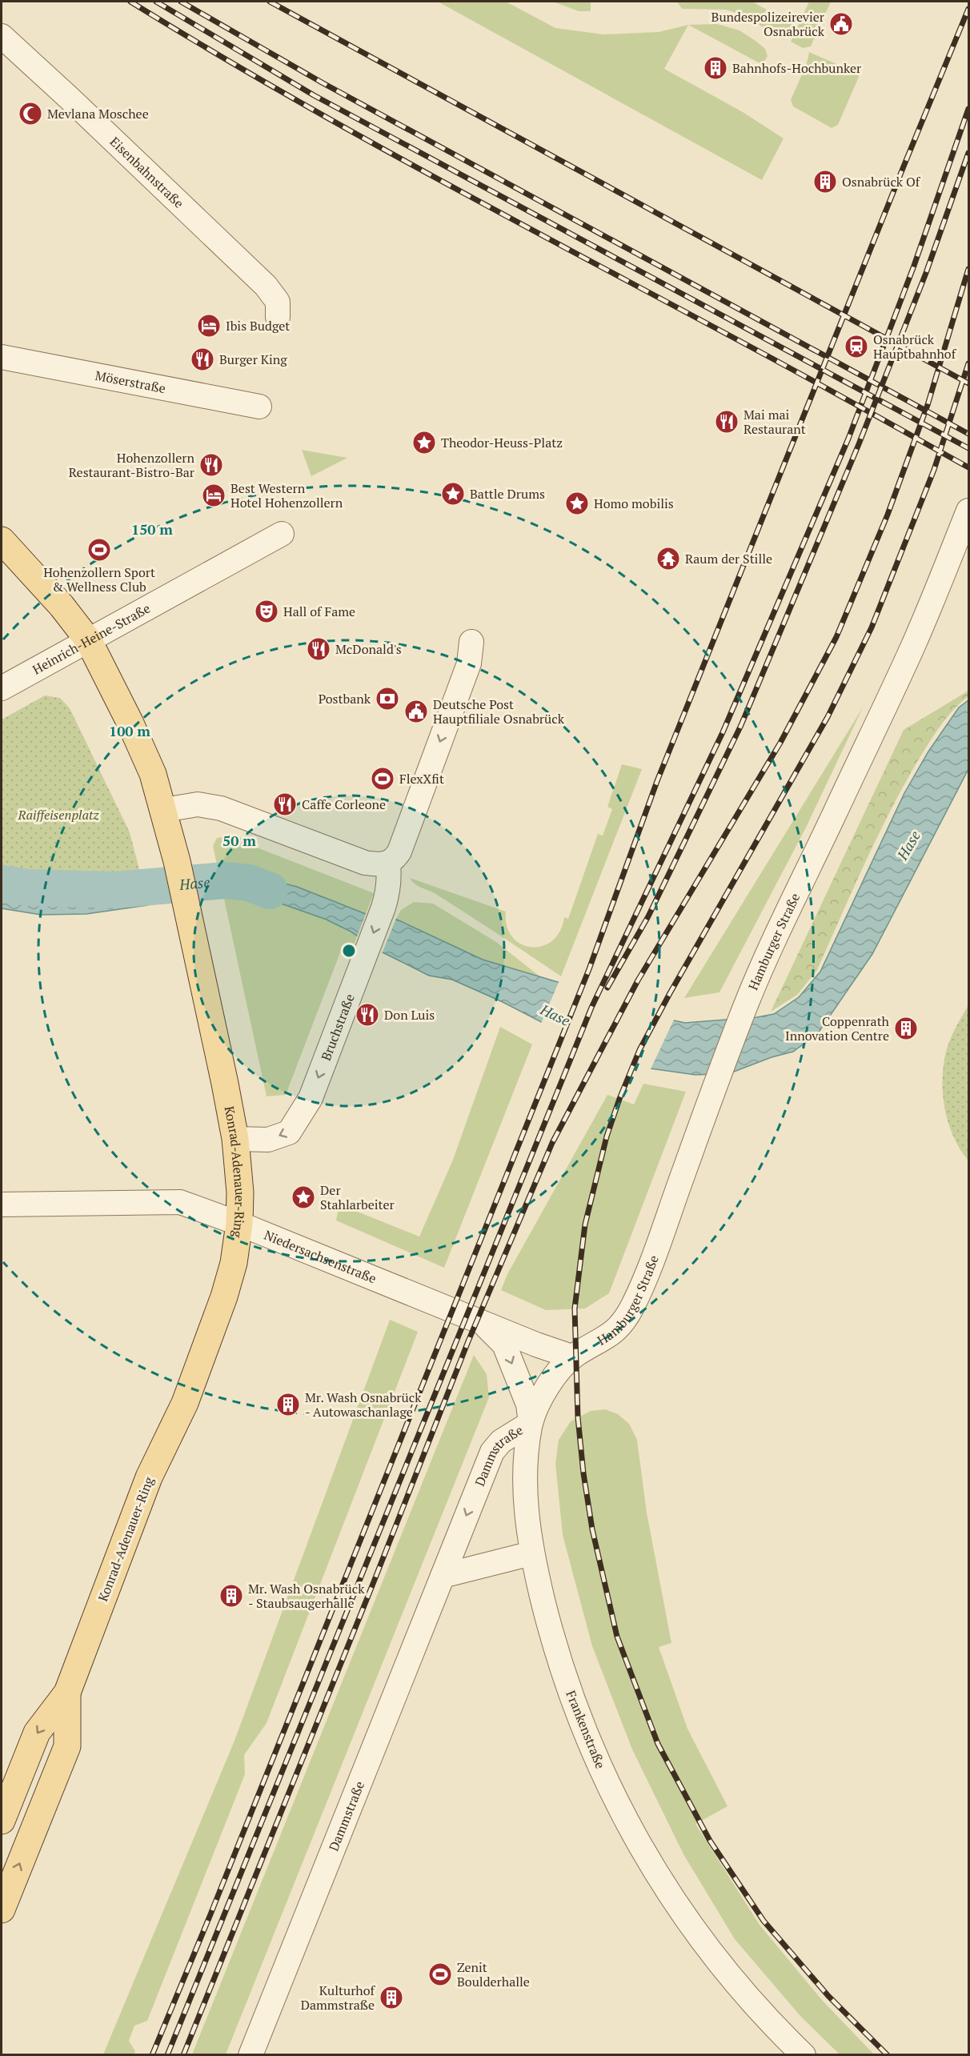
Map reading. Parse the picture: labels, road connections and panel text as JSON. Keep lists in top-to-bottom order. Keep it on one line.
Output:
{"streets":{"main road":["Konrad-Adenauer-Ring"],"street":["Eisenbahnstraße","Möserstraße","Heinrich-Heine-Straße","Hamburger Straße","Bruchstraße","Niedersachsenstraße","Dammstraße","Frankenstraße"]},"crossings":[["Heinrich-Heine-Straße","Konrad-Adenauer-Ring"],["Hamburger Straße","Niedersachsenstraße"],["Hamburger Straße","Frankenstraße"],["Bruchstraße","Konrad-Adenauer-Ring"],["Konrad-Adenauer-Ring","Niedersachsenstraße"],["Niedersachsenstraße","Frankenstraße"],["Dammstraße","Frankenstraße"]],"one_way":["Bruchstraße"],"water":["Hase"],"parks":["Raiffeisenplatz"],"places":{"public building":["Bundespolizeirevier Osnabrück","Deutsche Post Hauptfiliale Osnabrück"],"building":["Bahnhofs-Hochbunker","Osnabrück Of","Coppenrath Innovation Centre","Mr. Wash Osnabrück - Autowaschanlage","Mr. Wash Osnabrück - Staubsaugerhalle","Kulturhof Dammstraße"],"mosque":["Mevlana Moschee"],"hotel":["Ibis Budget","Best Western Hotel Hohenzollern"],"station":["Osnabrück Hauptbahnhof"],"restaurant":["Burger King","Mai mai Restaurant","Hohenzollern Restaurant-Bistro-Bar","McDonald's","Caffe Corleone","Don Luis"],"place":["Theodor-Heuss-Platz","Battle Drums","Homo mobilis","Der Stahlarbeiter"],"sports":["Hohenzollern Sport & Wellness Club","FlexXfit","Zenit Boulderhalle"],"temple":["Raum der Stille"],"theatre":["Hall of Fame"],"bank":["Postbank"]},"rings":["150 m","100 m","50 m"]}
